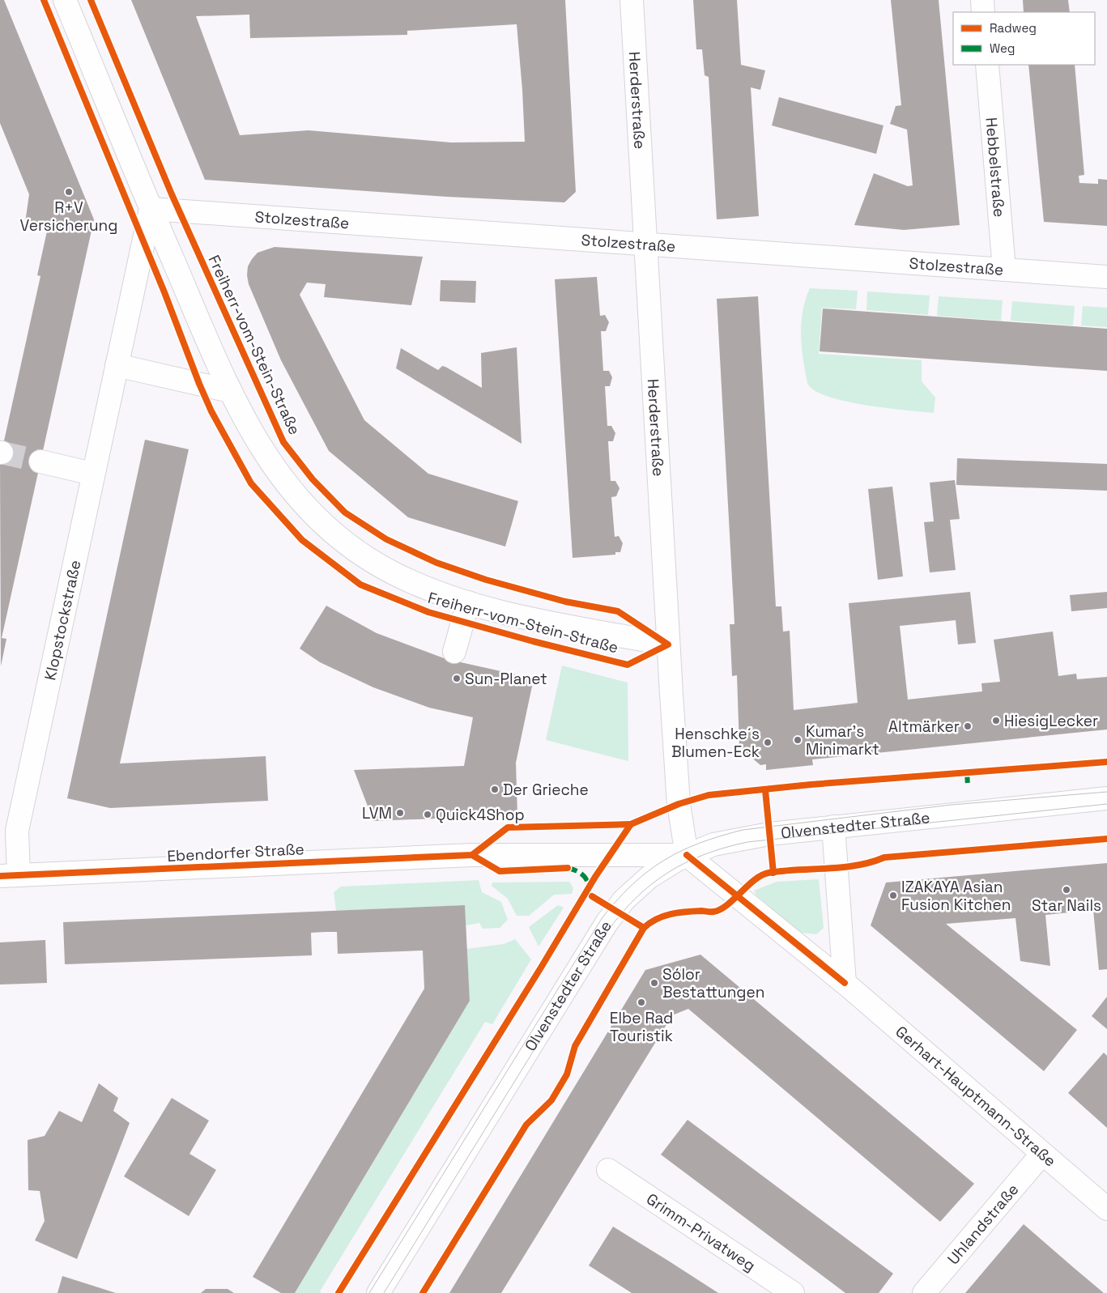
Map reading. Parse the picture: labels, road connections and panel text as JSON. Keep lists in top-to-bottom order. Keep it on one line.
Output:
{"streets":{"street":["Herderstraße","Hebbelstraße","Stolzestraße","Freiherr-vom-Stein-Straße","Klopstockstraße","Olvenstedter Straße","Ebendorfer Straße","Gerhart-Hauptmann-Straße","Uhlandstraße","Grimm-Privatweg"]},"crossings":[["Herderstraße","Stolzestraße"],["Herderstraße","Freiherr-vom-Stein-Straße"],["Herderstraße","Olvenstedter Straße"],["Herderstraße","Ebendorfer Straße"],["Herderstraße","Gerhart-Hauptmann-Straße"],["Hebbelstraße","Stolzestraße"],["Stolzestraße","Freiherr-vom-Stein-Straße"],["Stolzestraße","Klopstockstraße"],["Freiherr-vom-Stein-Straße","Klopstockstraße"],["Klopstockstraße","Ebendorfer Straße"],["Olvenstedter Straße","Ebendorfer Straße"],["Olvenstedter Straße","Gerhart-Hauptmann-Straße"],["Ebendorfer Straße","Gerhart-Hauptmann-Straße"],["Gerhart-Hauptmann-Straße","Uhlandstraße"]],"places":["R+V Versicherung","Sun-Planet","HiesigLecker","Altmärker","Kumar's Minimarkt","Henschke´s Blumen-Eck","Der Grieche","LVM","Quick4Shop","Star Nails","IZAKAYA Asian Fusion Kitchen","Sólor Bestattungen","Elbe Rad Touristik"],"legend":["Radweg","Weg"]}
